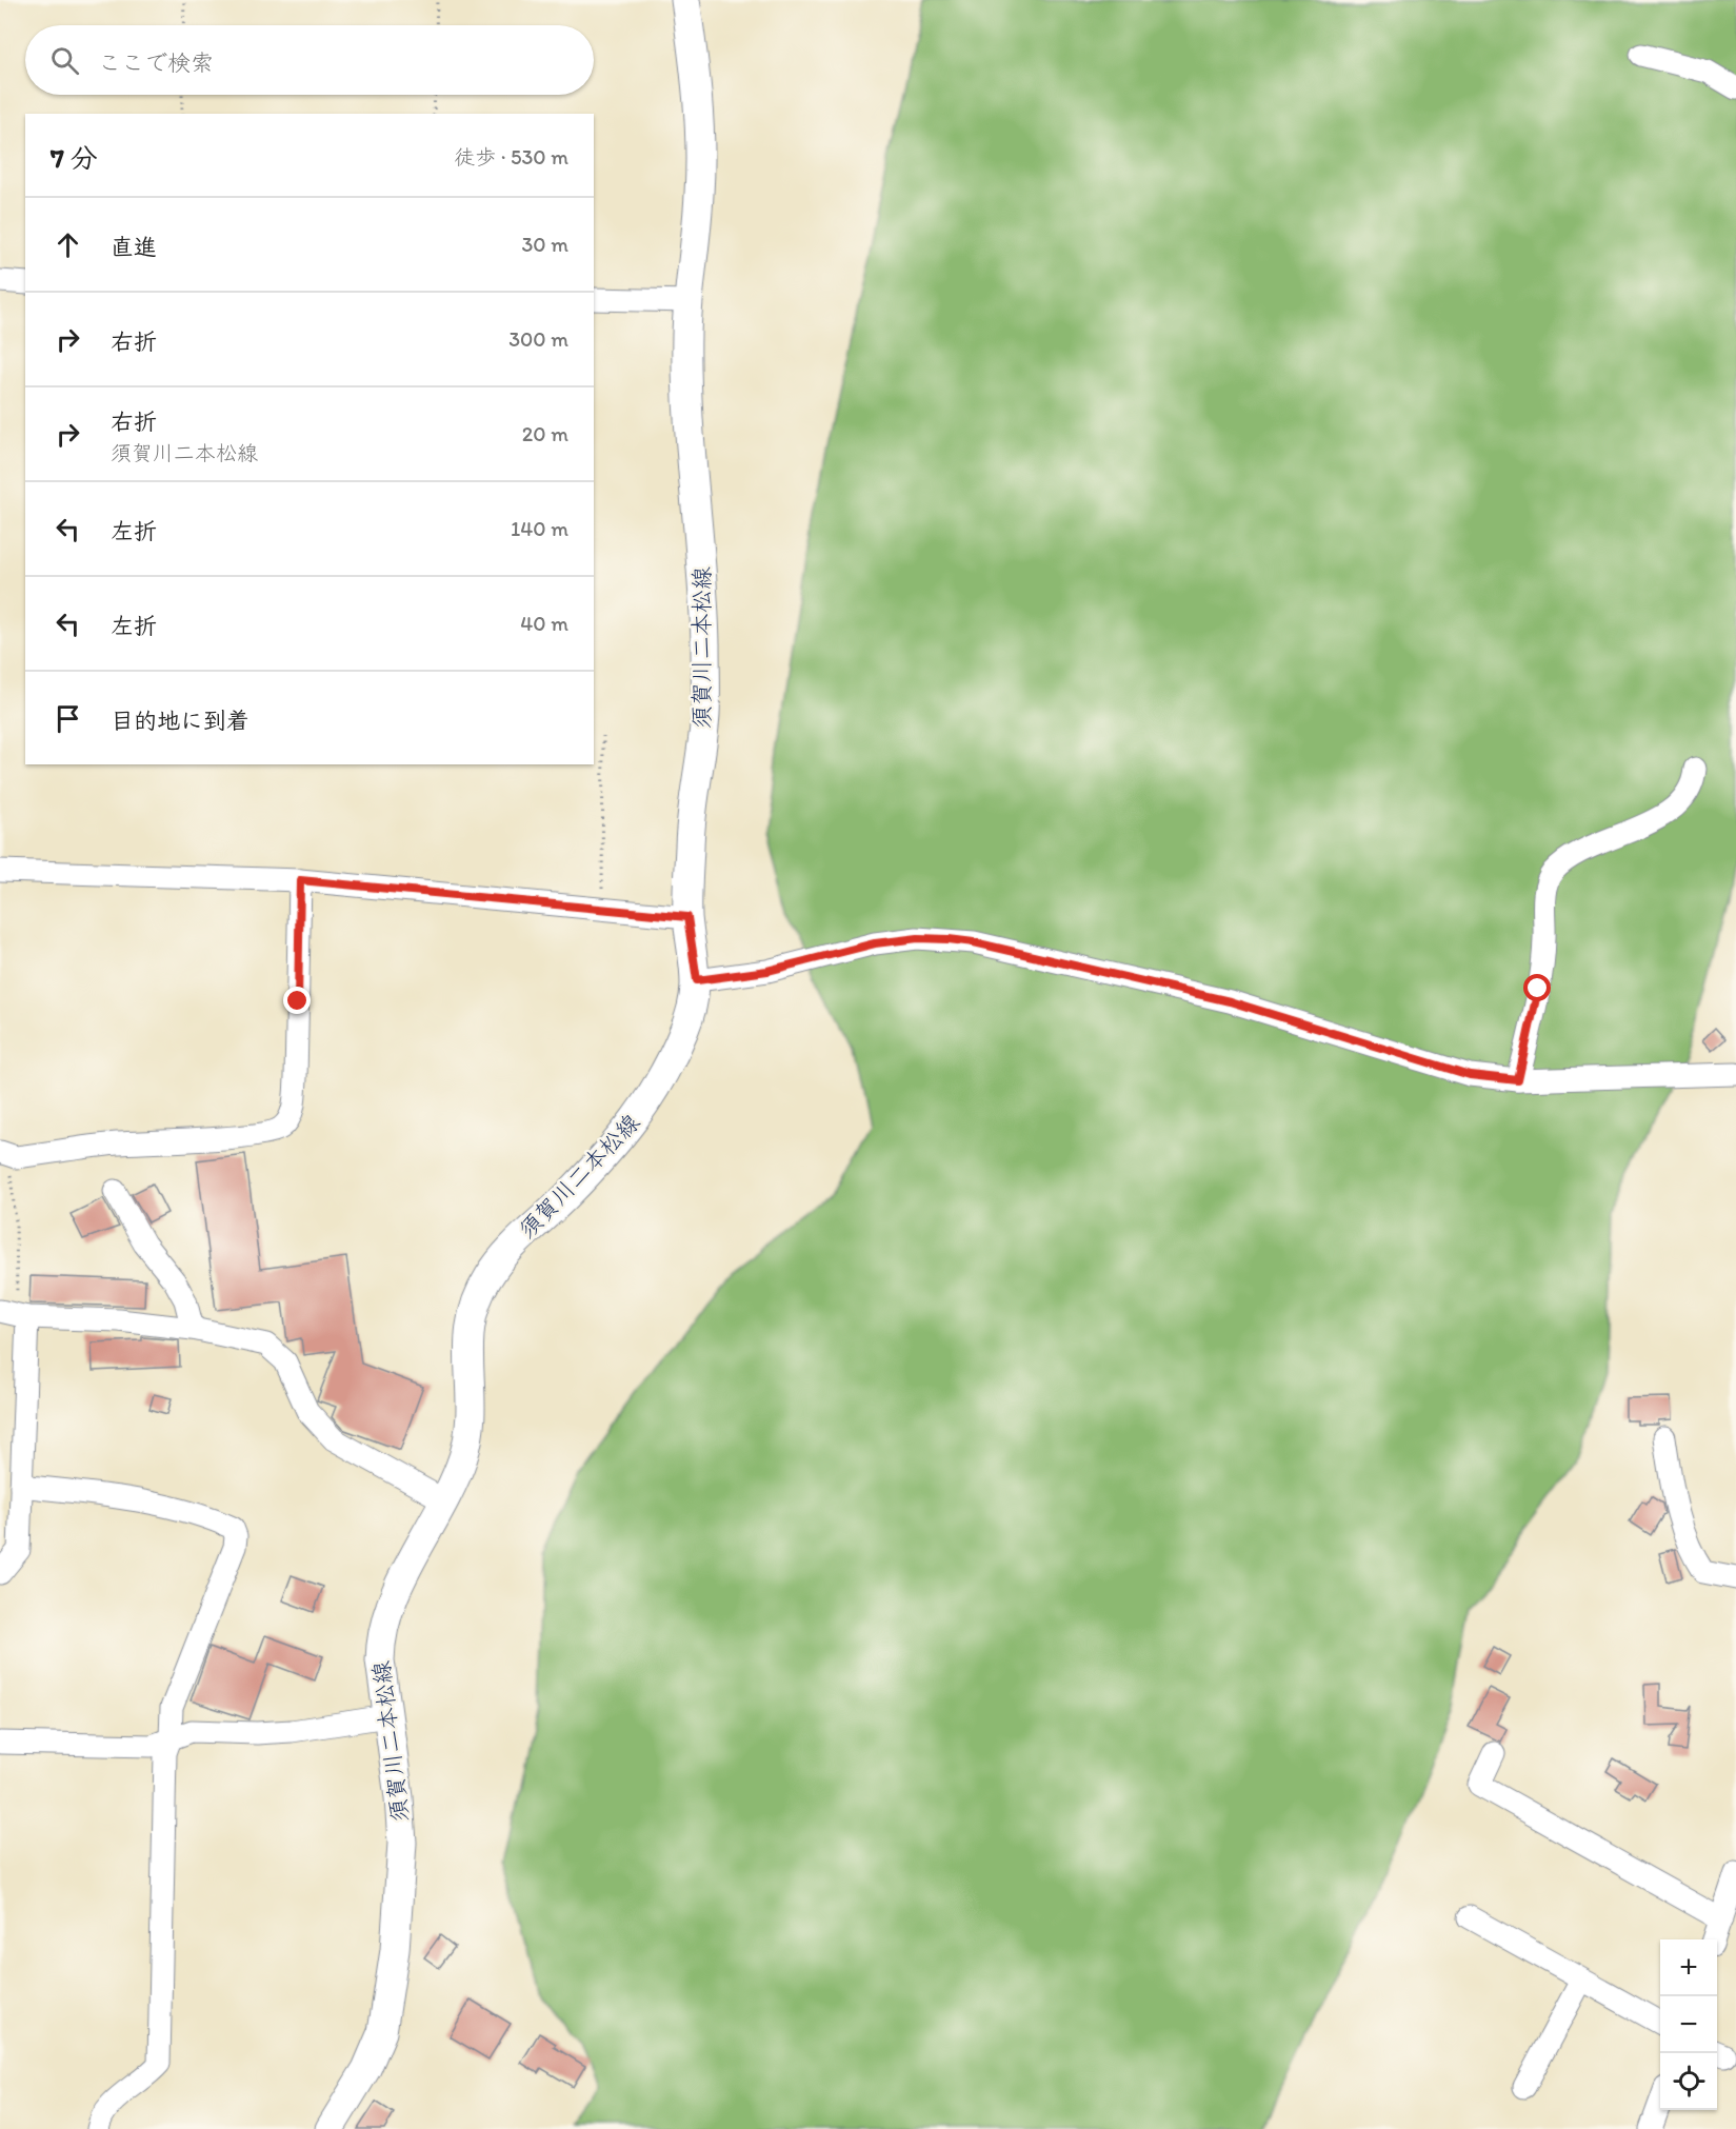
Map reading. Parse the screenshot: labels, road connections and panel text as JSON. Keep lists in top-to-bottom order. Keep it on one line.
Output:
{"streets":{"main road":["須賀川二本松線"]},"page":{"search":"ここで検索","heading":["7 分","徒歩 · 530 m"],"list":[["直進","30 m"],["右折","300 m"],["右折","須賀川二本松線","20 m"],["左折","140 m"],["左折","40 m"],"目的地に到着"],"map_buttons":["+","−"]}}
